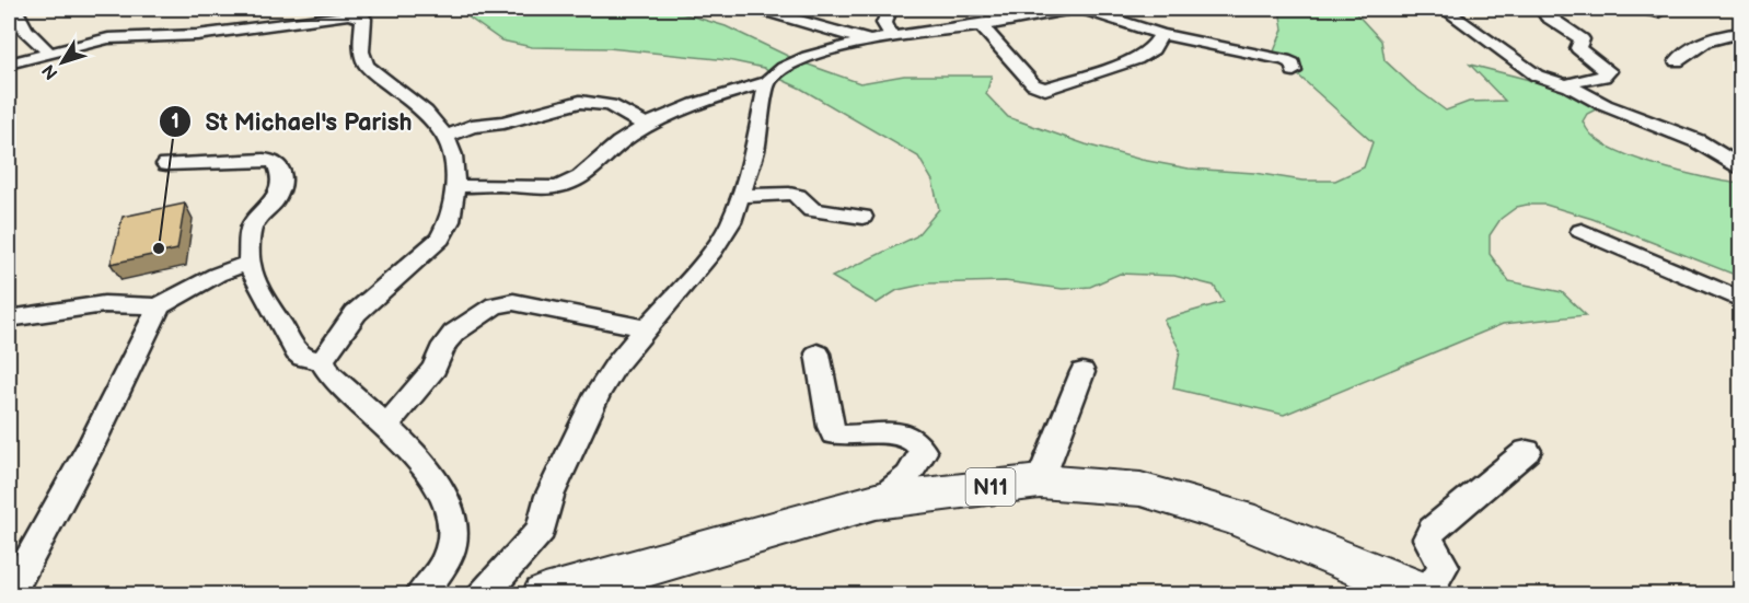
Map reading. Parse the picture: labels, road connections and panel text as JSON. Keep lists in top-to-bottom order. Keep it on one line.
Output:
{"streets":{"highway":["N11"]},"places":["St Michael's Parish"],"north":"bottom left"}
